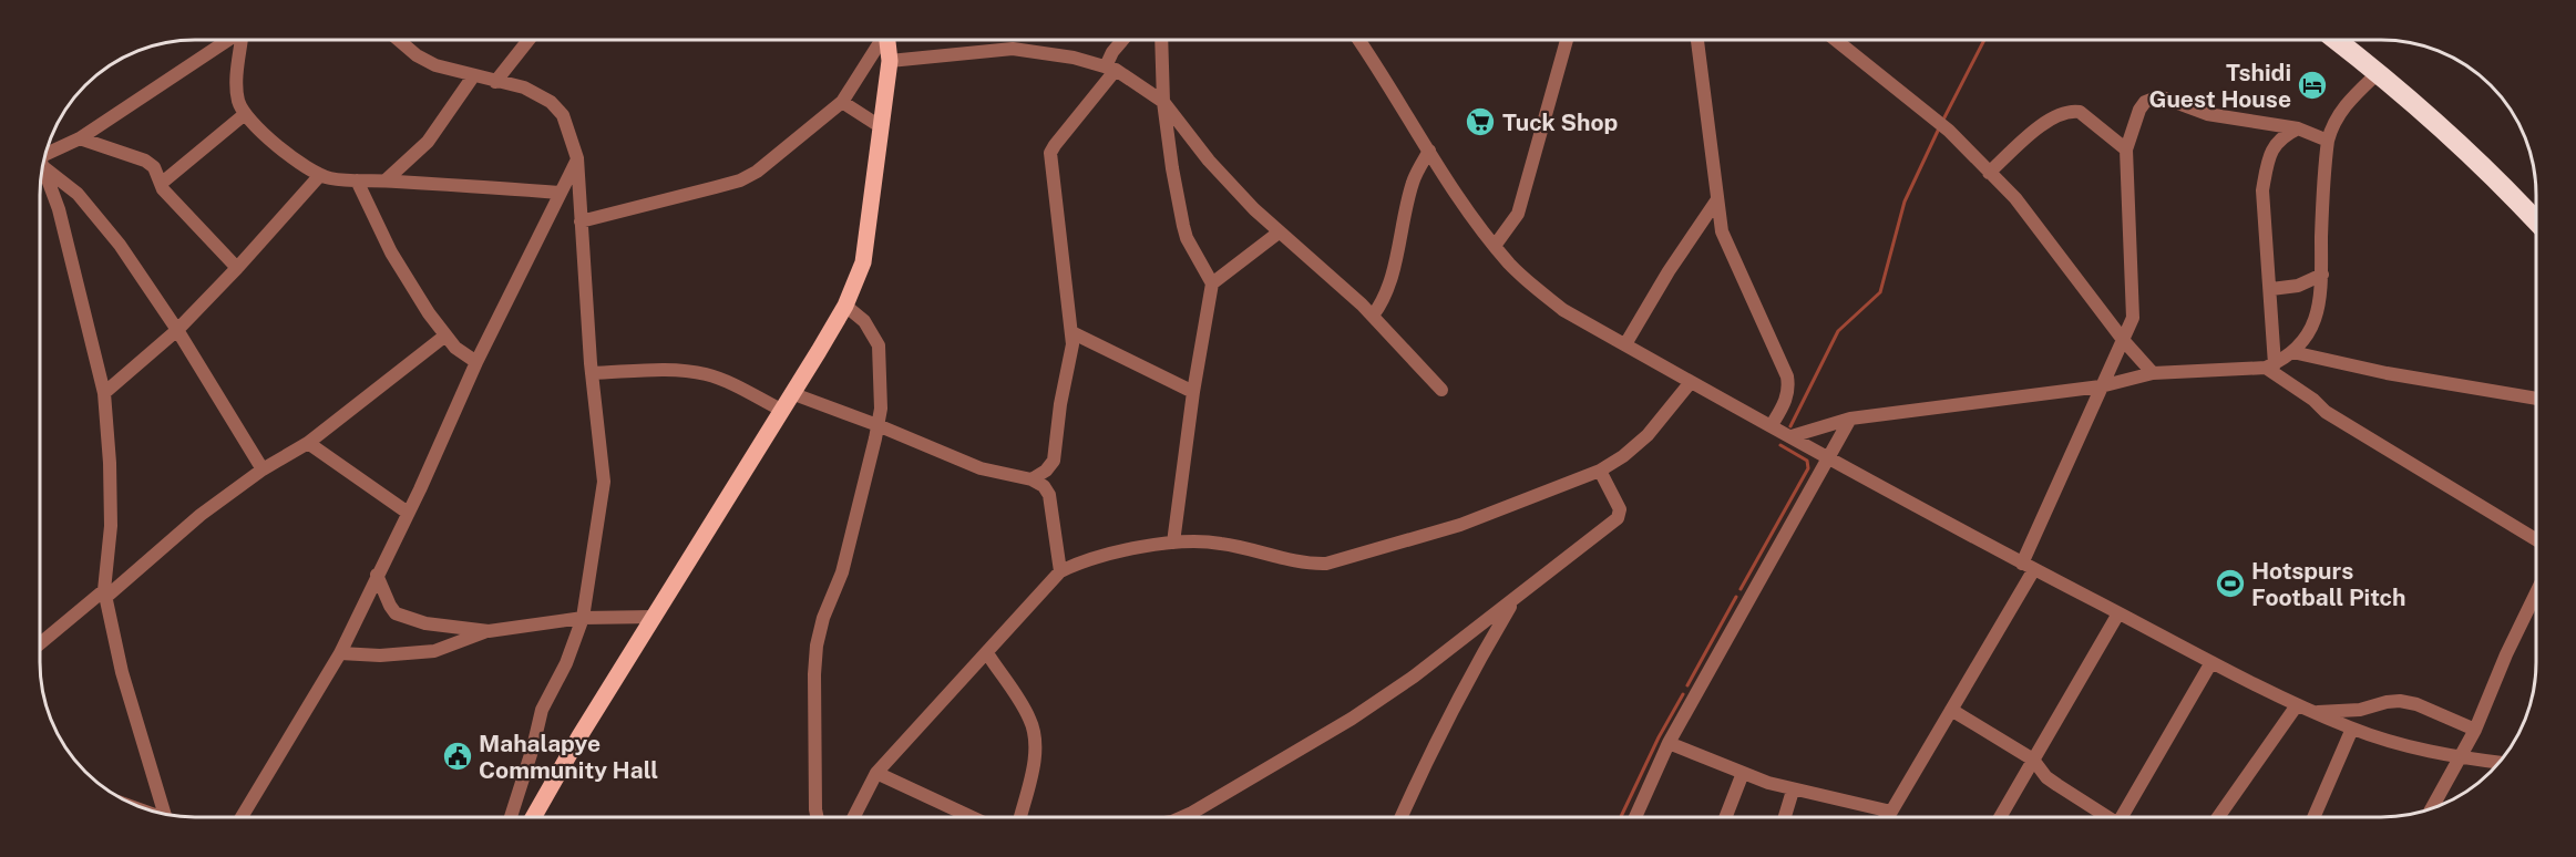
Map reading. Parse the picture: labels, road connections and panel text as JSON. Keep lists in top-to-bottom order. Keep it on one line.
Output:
{"places":{"hotel":["Tshidi Guest House"],"supermarket":["Tuck Shop"],"sports":["Hotspurs Football Pitch"],"public building":["Mahalapye Community Hall"]}}
